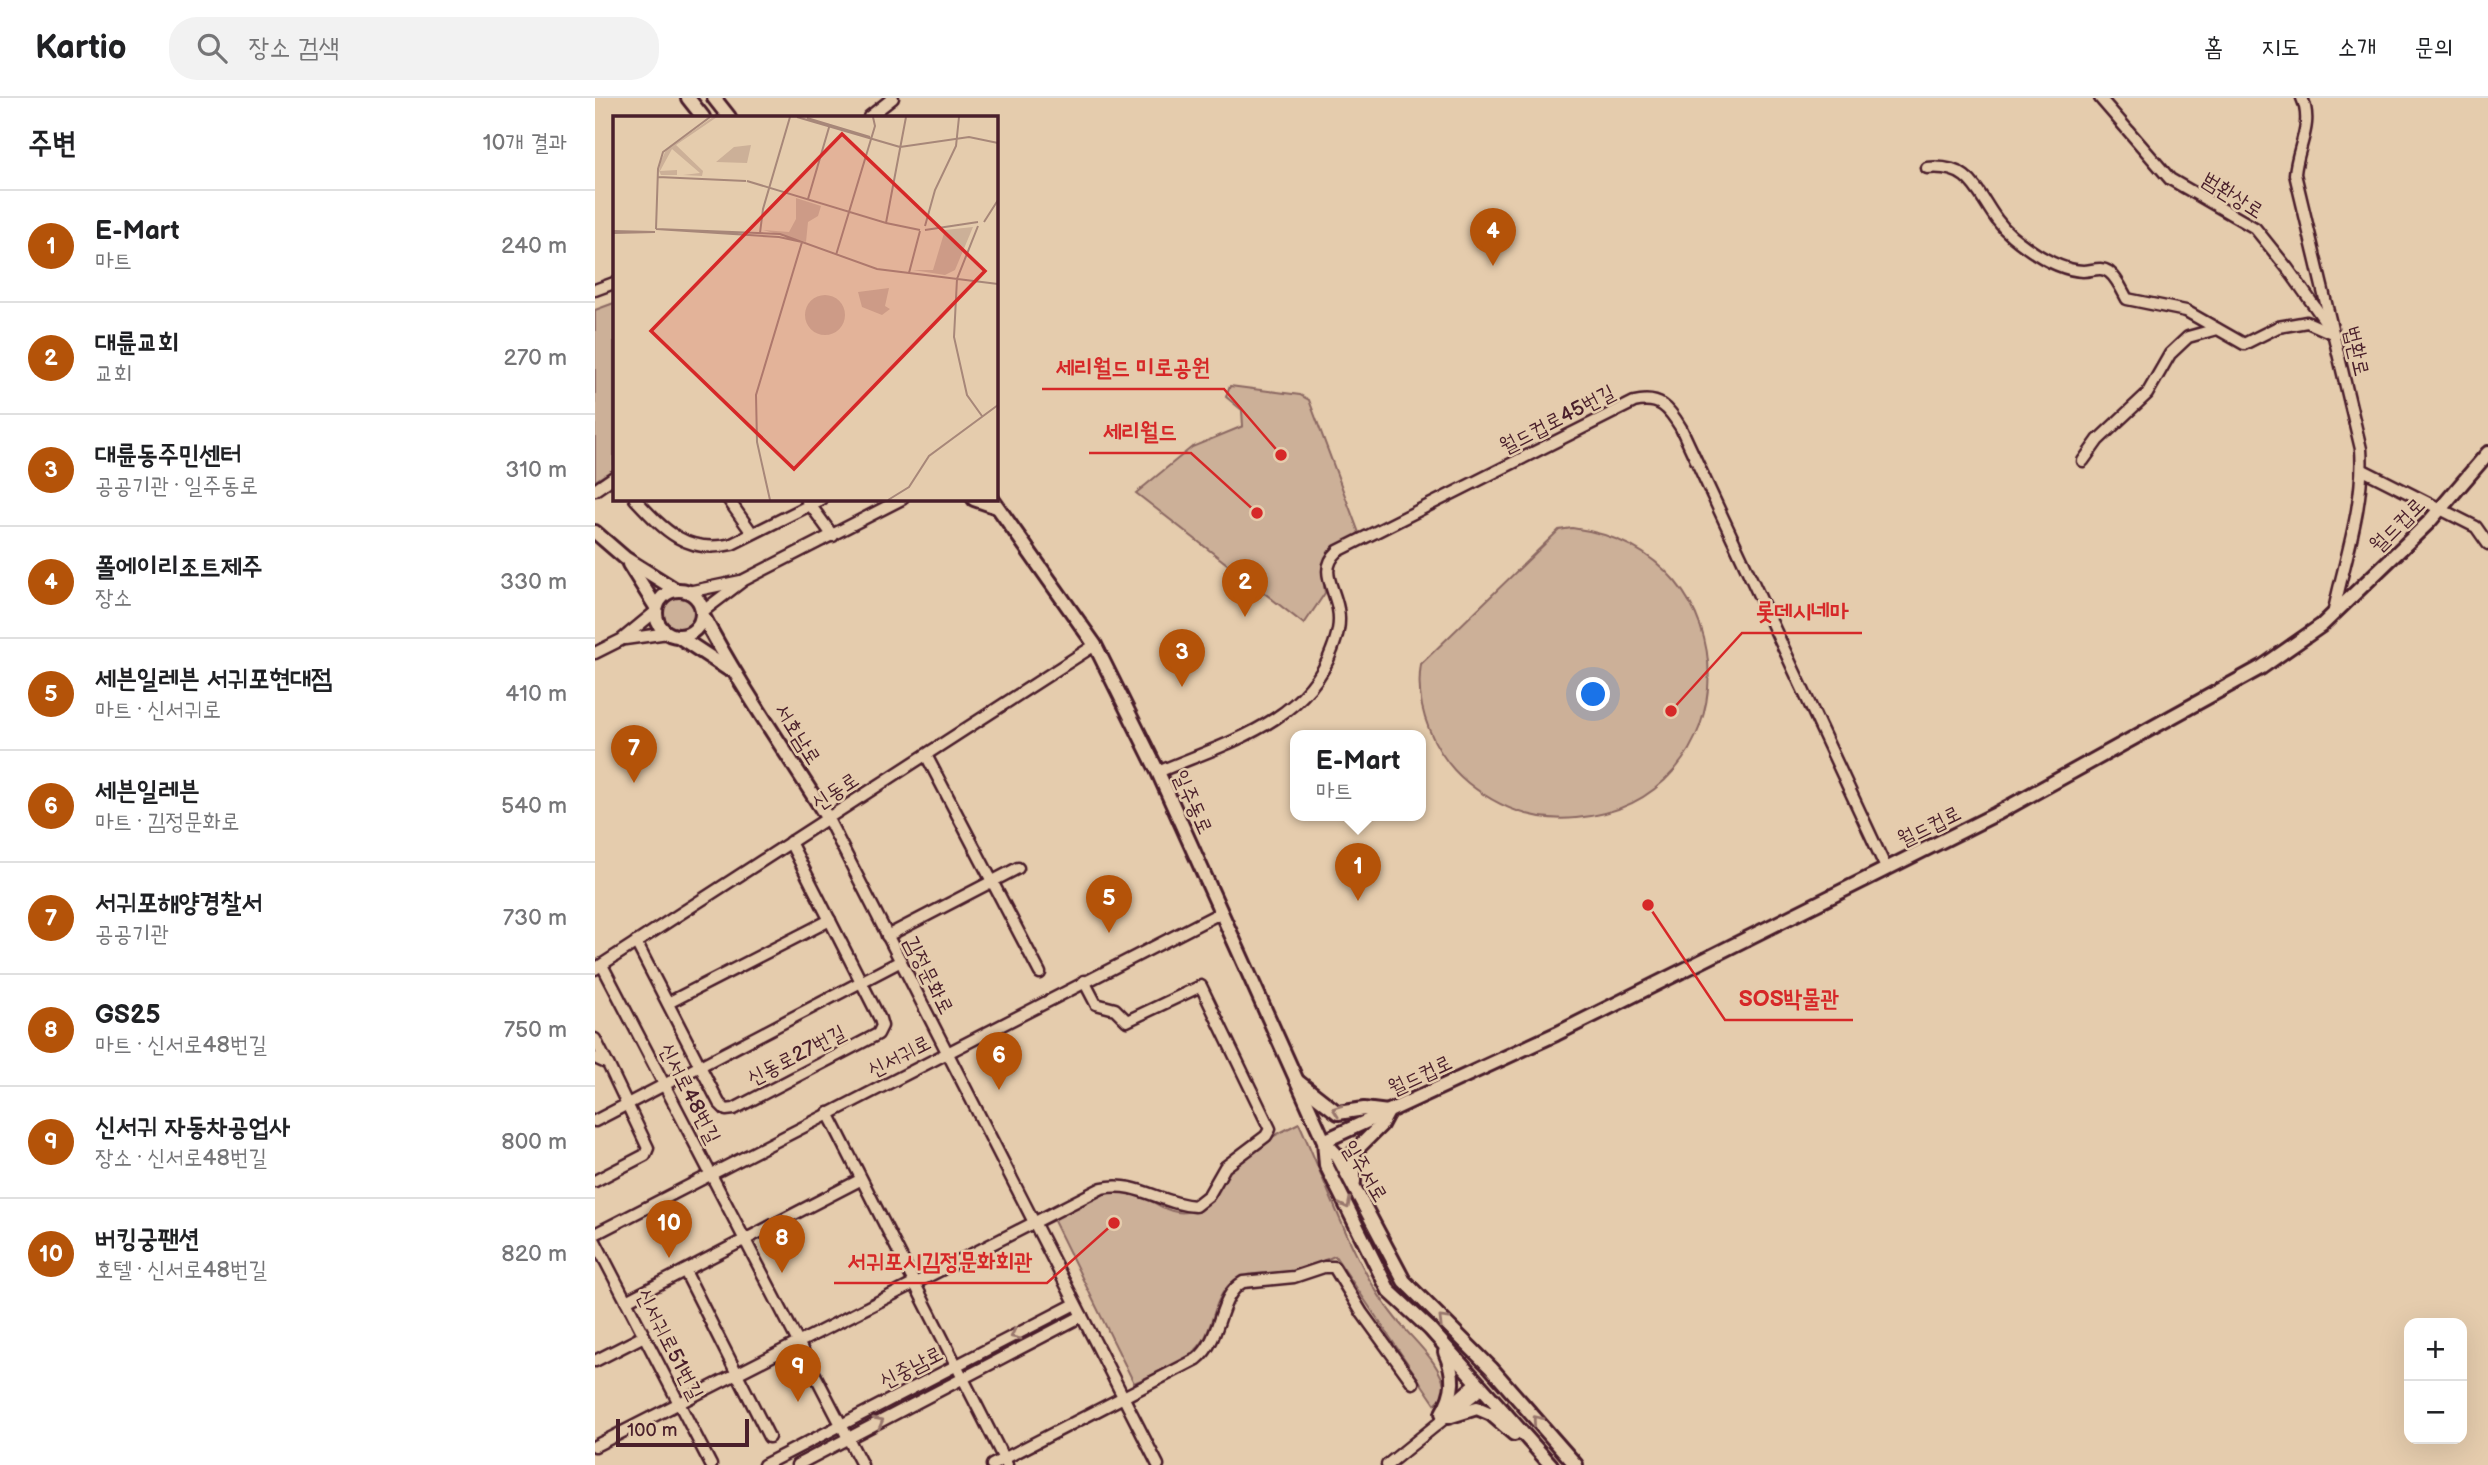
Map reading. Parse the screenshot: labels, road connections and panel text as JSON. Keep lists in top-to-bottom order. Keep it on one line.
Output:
{"streets":{"main road":["월드컵로","서호남로","일주동로","일주서로"],"street":["범환상로","법환로","월드컵로45번길","신동로","김정문화로","신동로27번길","신서귀로","신서로48번길","신서귀로51번길","신중남로"]},"crossings":[["범환상로","법환로"],["법환로","월드컵로"],["월드컵로45번길","월드컵로"],["월드컵로45번길","일주동로"],["월드컵로","일주동로"],["월드컵로","일주서로"],["서호남로","신동로"],["서호남로","김정문화로"],["신동로","일주동로"],["신동로","김정문화로"],["신동로","신동로27번길"],["신동로","신서로48번길"],["일주동로","신서귀로"],["일주동로","일주서로"],["김정문화로","신동로27번길"],["김정문화로","신서귀로"],["김정문화로","신중남로"],["신동로27번길","신서로48번길"],["신서귀로","신서로48번길"],["신서로48번길","신중남로"]],"places":["세리월드 미로공원","세리월드","롯데시네마","SOS박물관","서귀포시김정문화회관"],"scale_bar":"100 m","page":{"header":"Kartio","search":"장소 검색","nav":["홈","지도","소개","문의"],"heading":["주변","10개 결과"],"list":[{"mark":"1","name":"E-Mart","note":"마트","value":"240 m"},{"mark":"2","name":"대륜교회","note":"교회","value":"270 m"},{"mark":"3","name":"대륜동주민센터","note":"공공기관 · 일주동로","value":"310 m"},{"mark":"4","name":"폴에이리조트제주","note":"장소","value":"330 m"},{"mark":"5","name":"세븐일레븐 서귀포현대점","note":"마트 · 신서귀로","value":"410 m"},{"mark":"6","name":"세븐일레븐","note":"마트 · 김정문화로","value":"540 m"},{"mark":"7","name":"서귀포해양경찰서","note":"공공기관","value":"730 m"},{"mark":"8","name":"GS25","note":"마트 · 신서로48번길","value":"750 m"},{"mark":"9","name":"신서귀 자동차공업사","note":"장소 · 신서로48번길","value":"800 m"},{"mark":"10","name":"버킹궁팬션","note":"호텔 · 신서로48번길","value":"820 m"}],"pins":["4","2","3","7","1","5","6","10","8","9"],"popup":["E-Mart","마트"],"map_buttons":["+","−"],"scale":"100 m"}}
